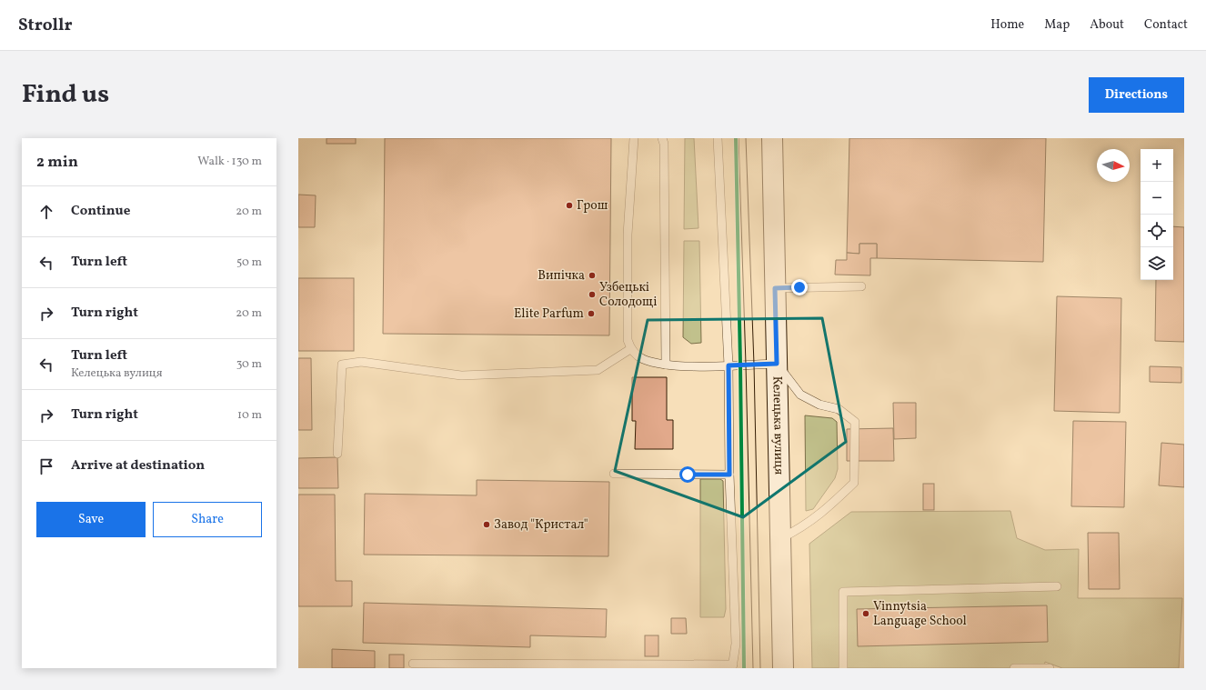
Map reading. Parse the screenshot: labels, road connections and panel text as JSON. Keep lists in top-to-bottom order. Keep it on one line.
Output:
{"streets":{"main road":["Келецька вулиця"]},"places":["Грош","Випічка","Узбецькі Солодощі","Elite Parfum","Завод \"Кристал\"","Vinnytsia Language School"],"north":"right","page":{"header":"Strollr","nav":["Home","Map","About","Contact"],"title":"Find us","buttons":["Directions",["Save","Share"]],"heading":["2 min","Walk · 130 m"],"map_buttons":["+","−"],"list":[["Continue","20 m"],["Turn left","50 m"],["Turn right","20 m"],["Turn left","Келецька вулиця","30 m"],["Turn right","10 m"],"Arrive at destination"]}}
